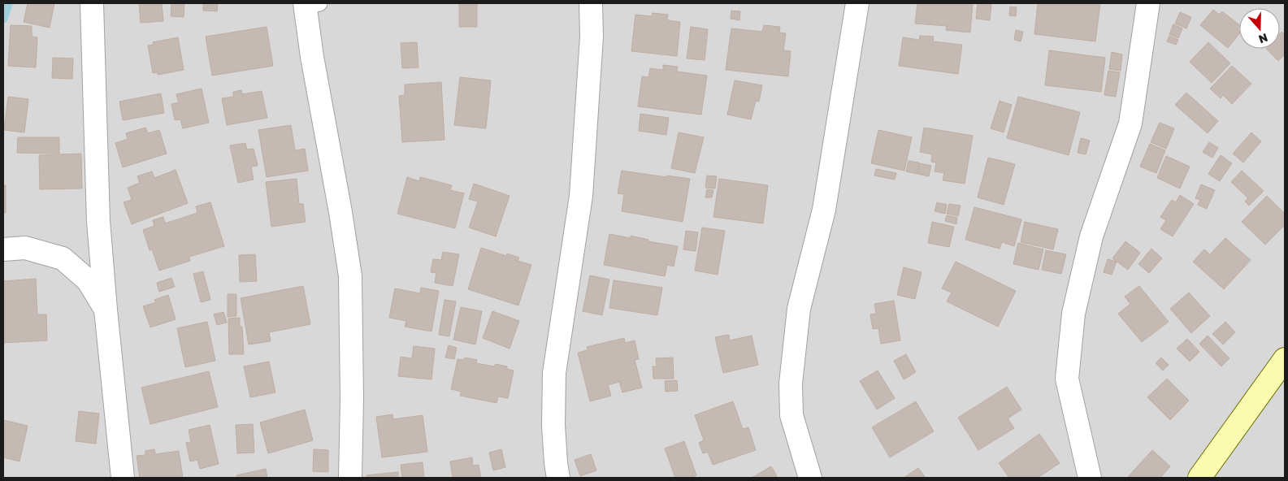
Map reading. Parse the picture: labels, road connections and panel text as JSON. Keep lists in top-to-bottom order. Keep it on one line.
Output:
{"north":"bottom"}
